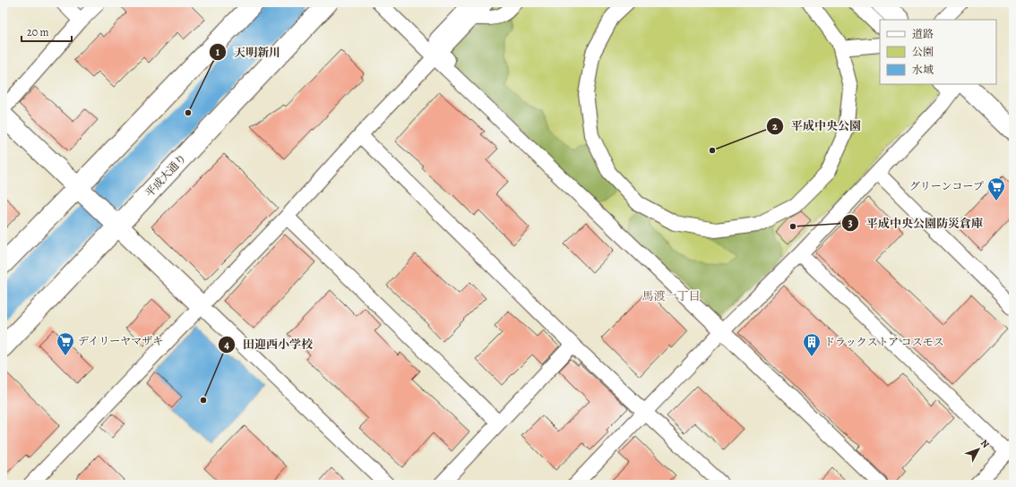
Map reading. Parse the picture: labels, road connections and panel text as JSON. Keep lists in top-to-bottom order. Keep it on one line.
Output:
{"streets":{"street":["平成大通り"]},"districts":["馬渡一丁目"],"places":{"other":["天明新川","平成中央公園","平成中央公園防災倉庫","田迎西小学校"],"supermarket":["グリーンコープ","デイリーヤマザキ"],"building":["ドラックストア コスモス"]},"legend":["道路","公園","水域"],"scale_bar":"20 m","north":"top right"}
